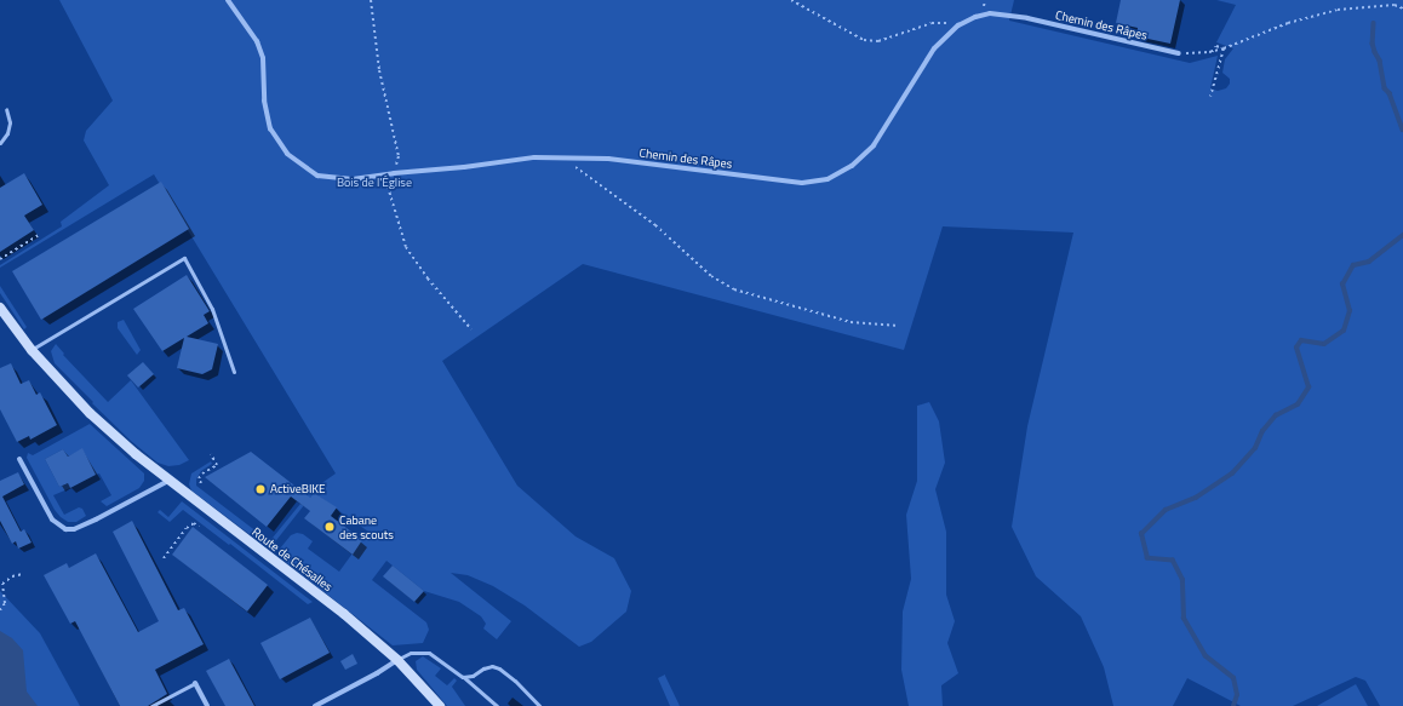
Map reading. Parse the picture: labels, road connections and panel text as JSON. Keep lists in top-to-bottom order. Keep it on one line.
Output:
{"streets":{"street":["Chemin des Râpes","Route de Chésalles"]},"parks":["Bois de l'Église"],"places":["ActiveBIKE","Cabane des scouts"]}
